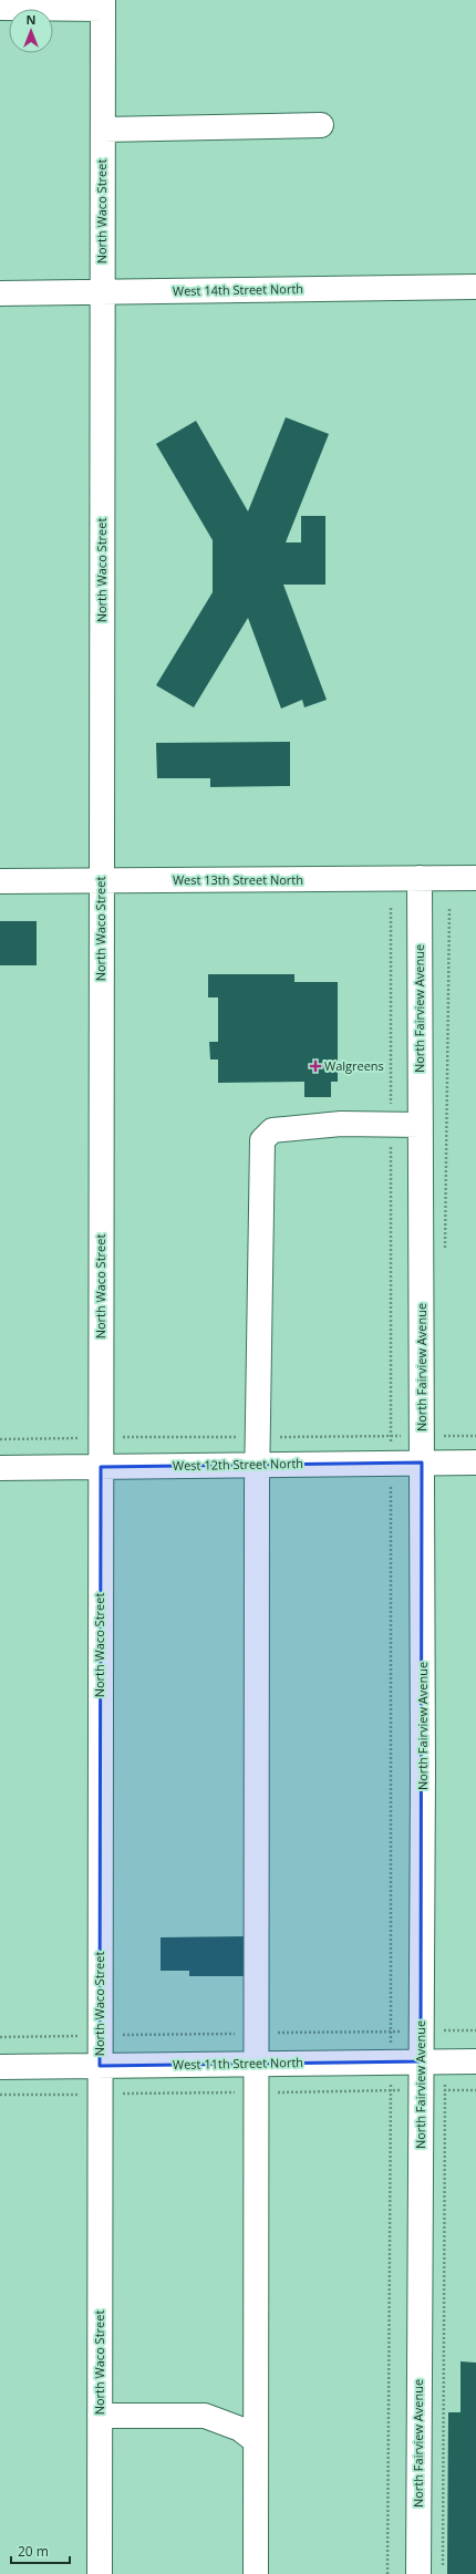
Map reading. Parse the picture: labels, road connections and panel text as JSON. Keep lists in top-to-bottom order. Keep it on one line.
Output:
{"streets":{"street":["North Waco Street","West 14th Street North","West 13th Street North","North Fairview Avenue","West 12th Street North","West 11th Street North"]},"crossings":[["North Waco Street","West 14th Street North"],["North Waco Street","West 13th Street North"],["North Waco Street","West 12th Street North"],["North Waco Street","West 11th Street North"],["West 13th Street North","North Fairview Avenue"],["North Fairview Avenue","West 12th Street North"],["North Fairview Avenue","West 11th Street North"]],"places":{"health":["Walgreens"]},"scale_bar":"20 m","north":"top"}
